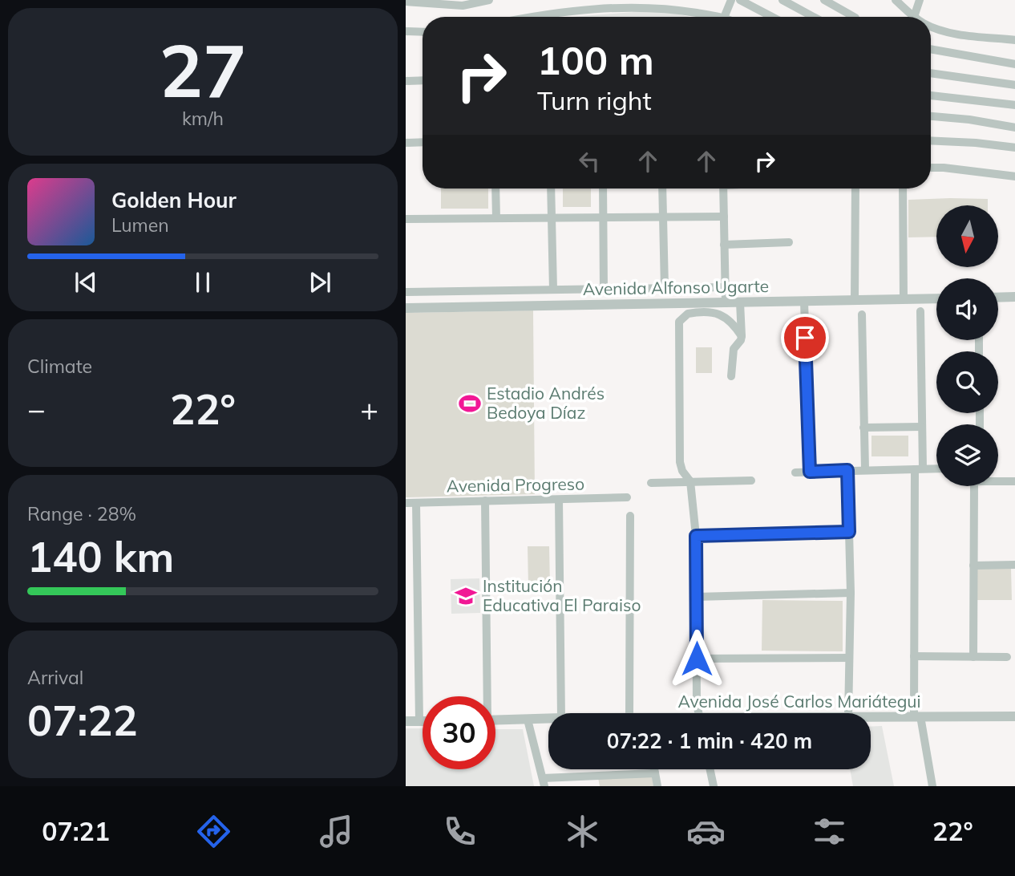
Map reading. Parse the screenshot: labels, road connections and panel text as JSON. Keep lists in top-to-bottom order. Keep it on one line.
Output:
{"streets":{"street":["Avenida Alfonso Ugarte","Avenida Progreso","Avenida José Carlos Mariátegui"]},"places":{"sports":["Estadio Andrés Bedoya Díaz"],"school or university":["Institución Educativa El Paraiso"]},"north":"bottom","page":{"tile":[["27","km/h"],"Climate",["Range · 28%","140 km"],["Arrival","07:22"]],"turn":["100 m","Turn right"],"song":["Golden Hour","Lumen"],"heat":["−","22°","+"],"limit":"30","trip":"07:22 · 1 min · 420 m","tabs":["07:21","22°"]}}
